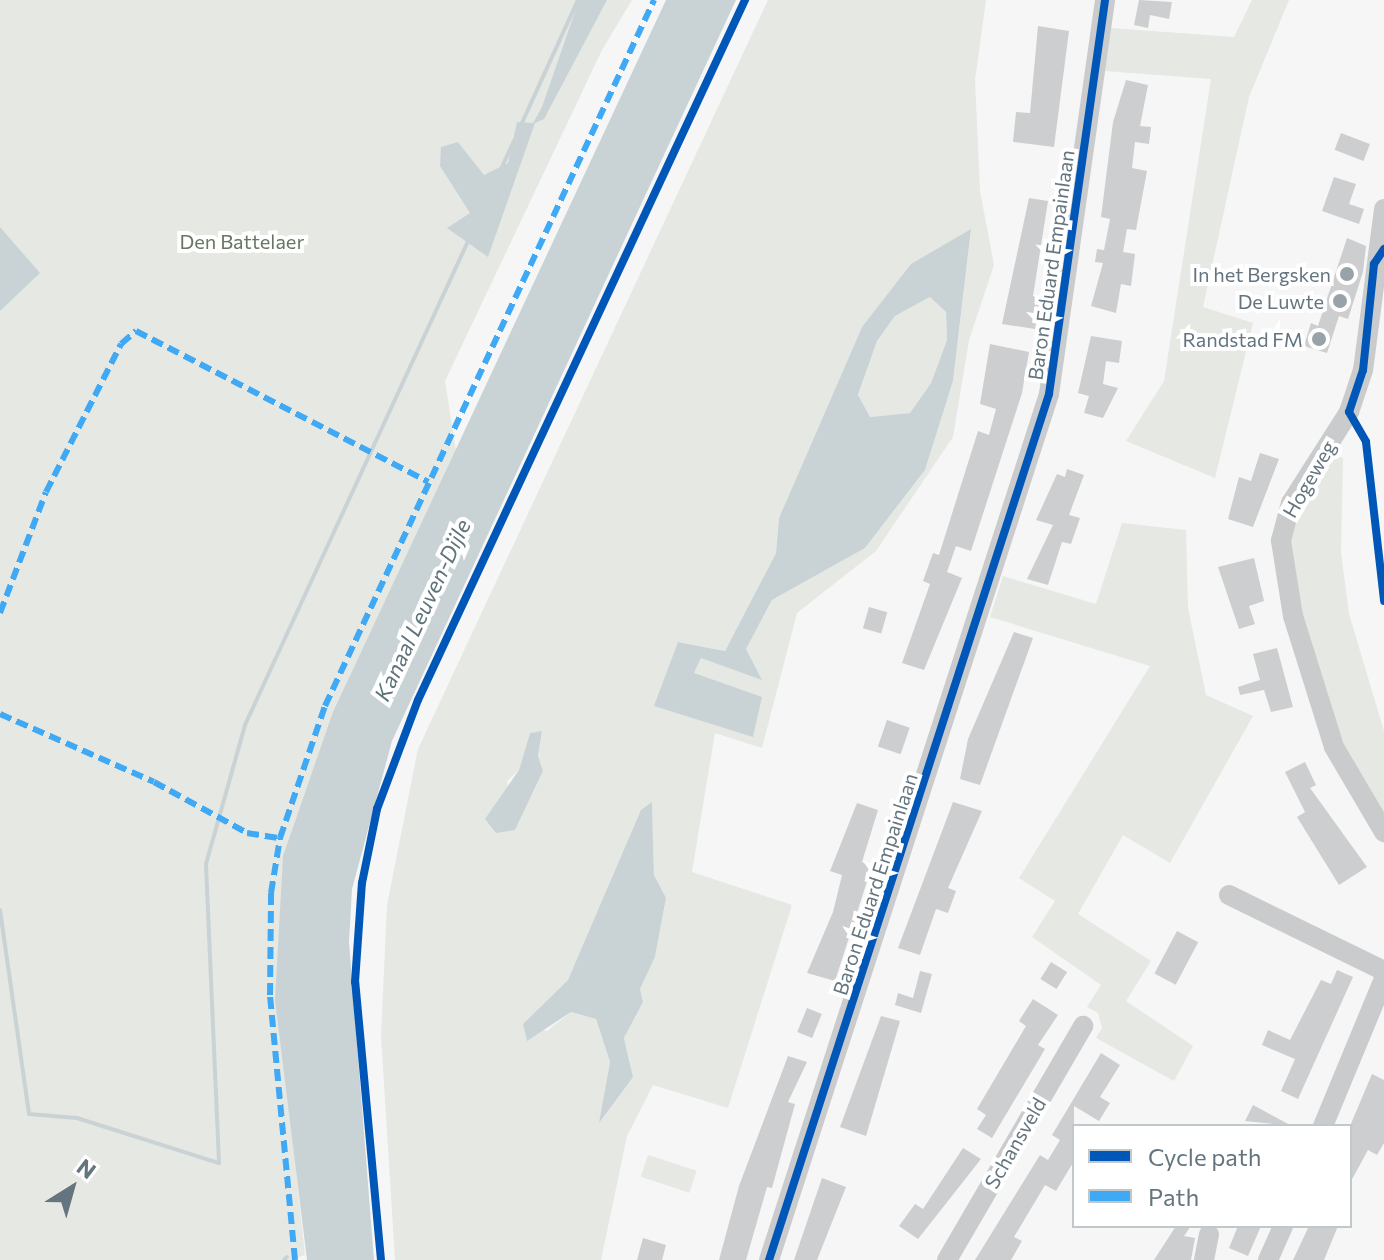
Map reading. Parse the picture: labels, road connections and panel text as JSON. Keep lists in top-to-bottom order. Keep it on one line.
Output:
{"streets":{"street":["Baron Eduard Empainlaan","Hogeweg","Schansveld"]},"water":["Kanaal Leuven-Dijle"],"parks":["Den Battelaer"],"places":["In het Bergsken","De Luwte","Randstad FM"],"legend":["Cycle path","Path"],"north":"top right"}
